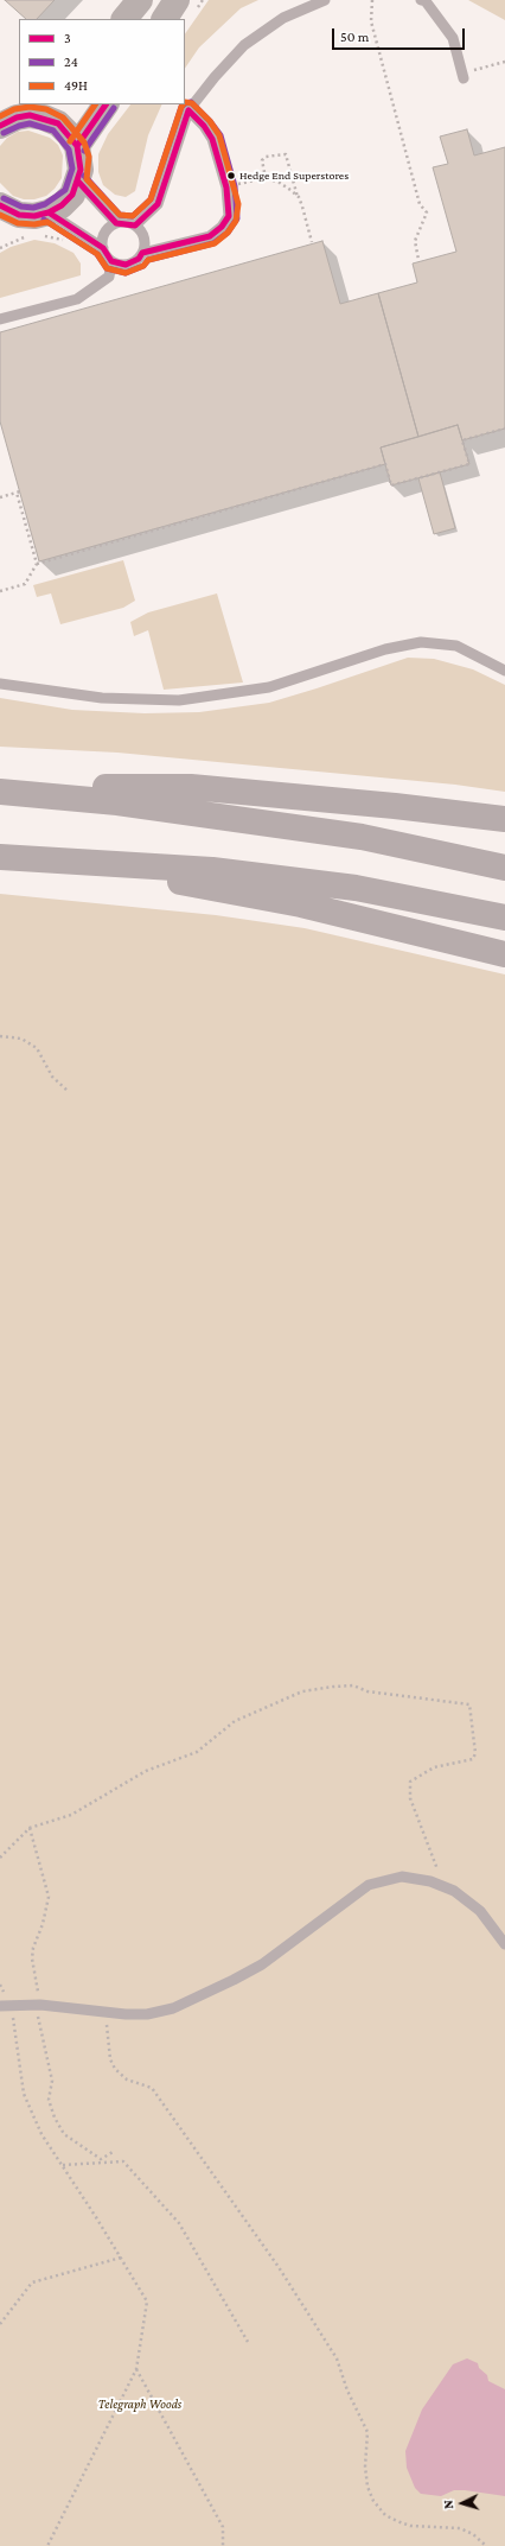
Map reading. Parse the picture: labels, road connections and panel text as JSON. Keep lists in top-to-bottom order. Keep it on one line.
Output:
{"parks":["Telegraph Woods"],"places":["Hedge End Superstores"],"lines":["transit line 24","transit line 49H","transit line 3"],"legend":["3","24","49H"],"scale_bar":"50 m","north":"left"}
